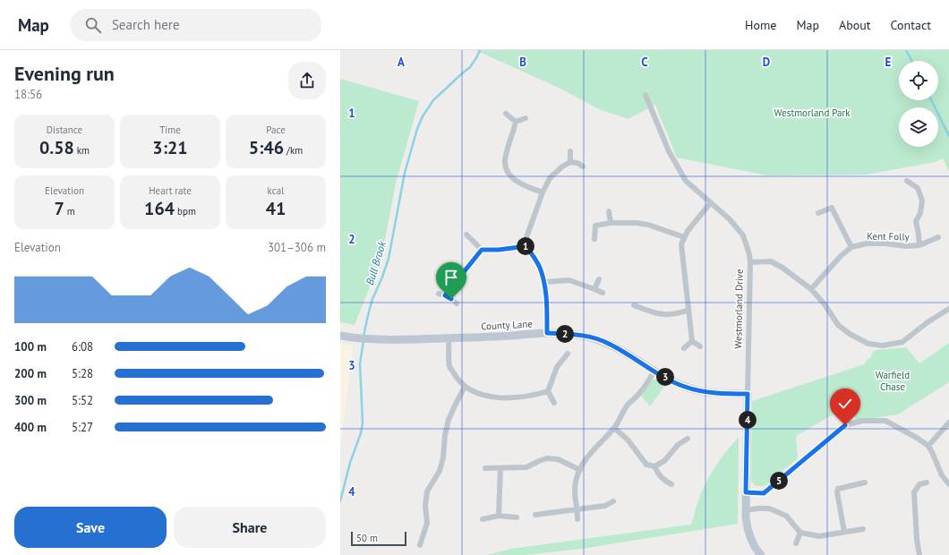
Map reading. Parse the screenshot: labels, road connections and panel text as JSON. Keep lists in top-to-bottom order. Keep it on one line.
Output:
{"streets":{"street":["Kent Folly","Westmorland Drive","County Lane"]},"crossings":[["Westmorland Drive","County Lane"]],"water":["Bull Brook"],"parks":["Westmorland Park","Warfield Chase"],"scale_bar":"50 m","page":{"header":"Map","search":"Search here","nav":["Home","Map","About","Contact"],"heading":["Evening run","18:56"],"stats":[["Distance","0.58 km"],["Time","3:21"],["Pace","5:46 /km"],["Elevation","7 m"],["Heart rate","164 bpm"],["kcal","41"]],"chart":["Elevation","301–306 m"],"pins":["1","2","3","4","5"],"list":[{"name":"100 m","note":"6:08"},{"name":"200 m","note":"5:28"},{"name":"300 m","note":"5:52"},{"name":"400 m","note":"5:27"}],"buttons":["Save","Share"],"scale":"50 m"},"grid":{"columns":["A","B","C","D","E"],"rows":["1","2","3","4"]}}
